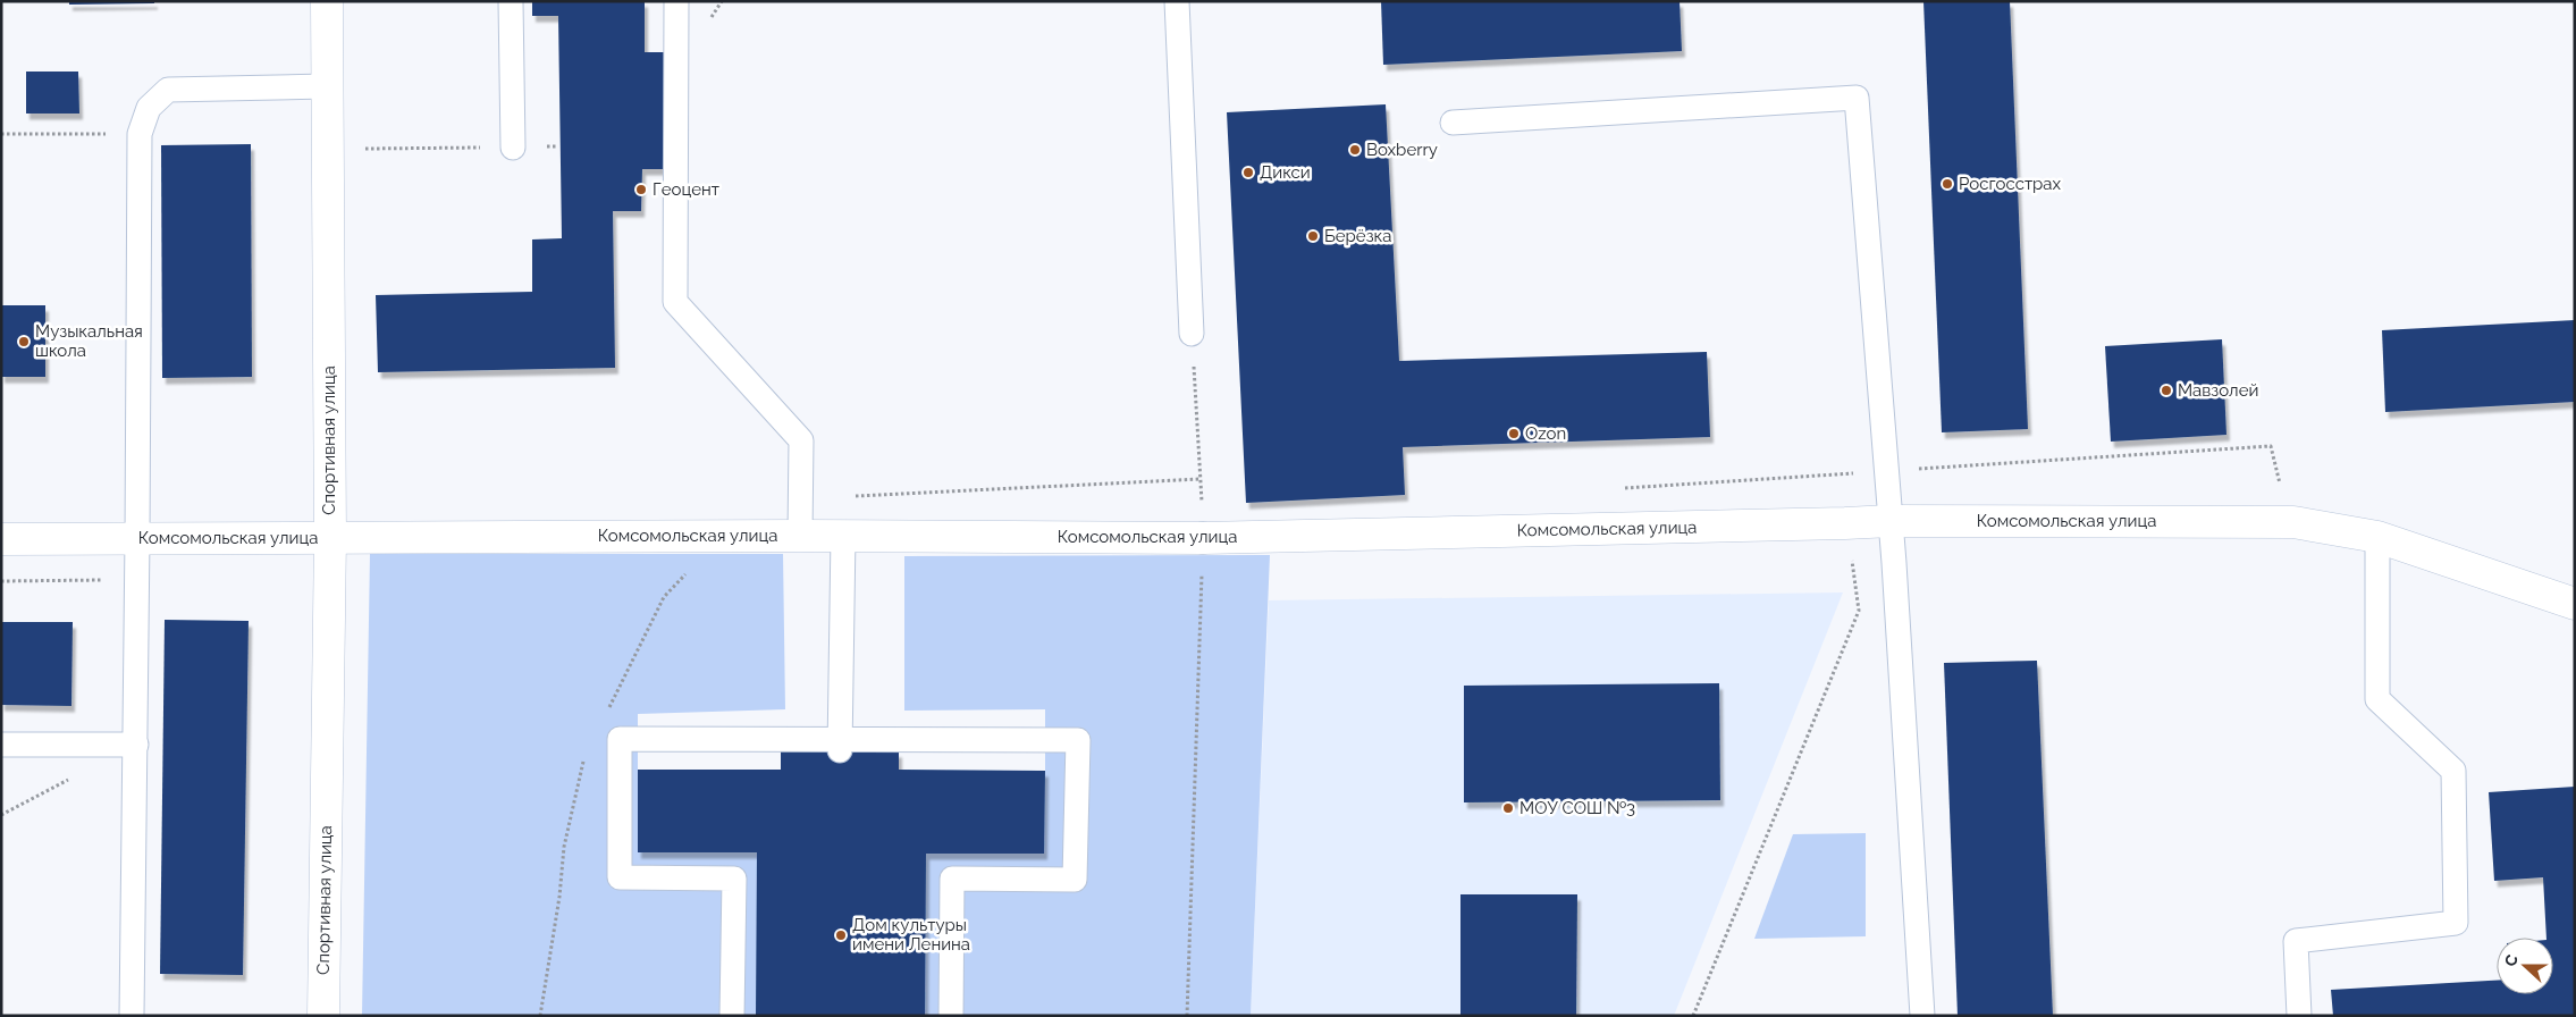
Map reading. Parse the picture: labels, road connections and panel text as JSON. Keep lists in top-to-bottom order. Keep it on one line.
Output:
{"streets":{"street":["Спортивная улица","Комсомольская улица"]},"crossings":[["Спортивная улица","Комсомольская улица"]],"places":["Boxberry","Дикси","Росгосстрах","Геоцент","Берёзка","Музыкальная школа","Мавзолей","Ozon","МОУ СОШ №3","Дом культуры имени Ленина"],"north":"left"}
